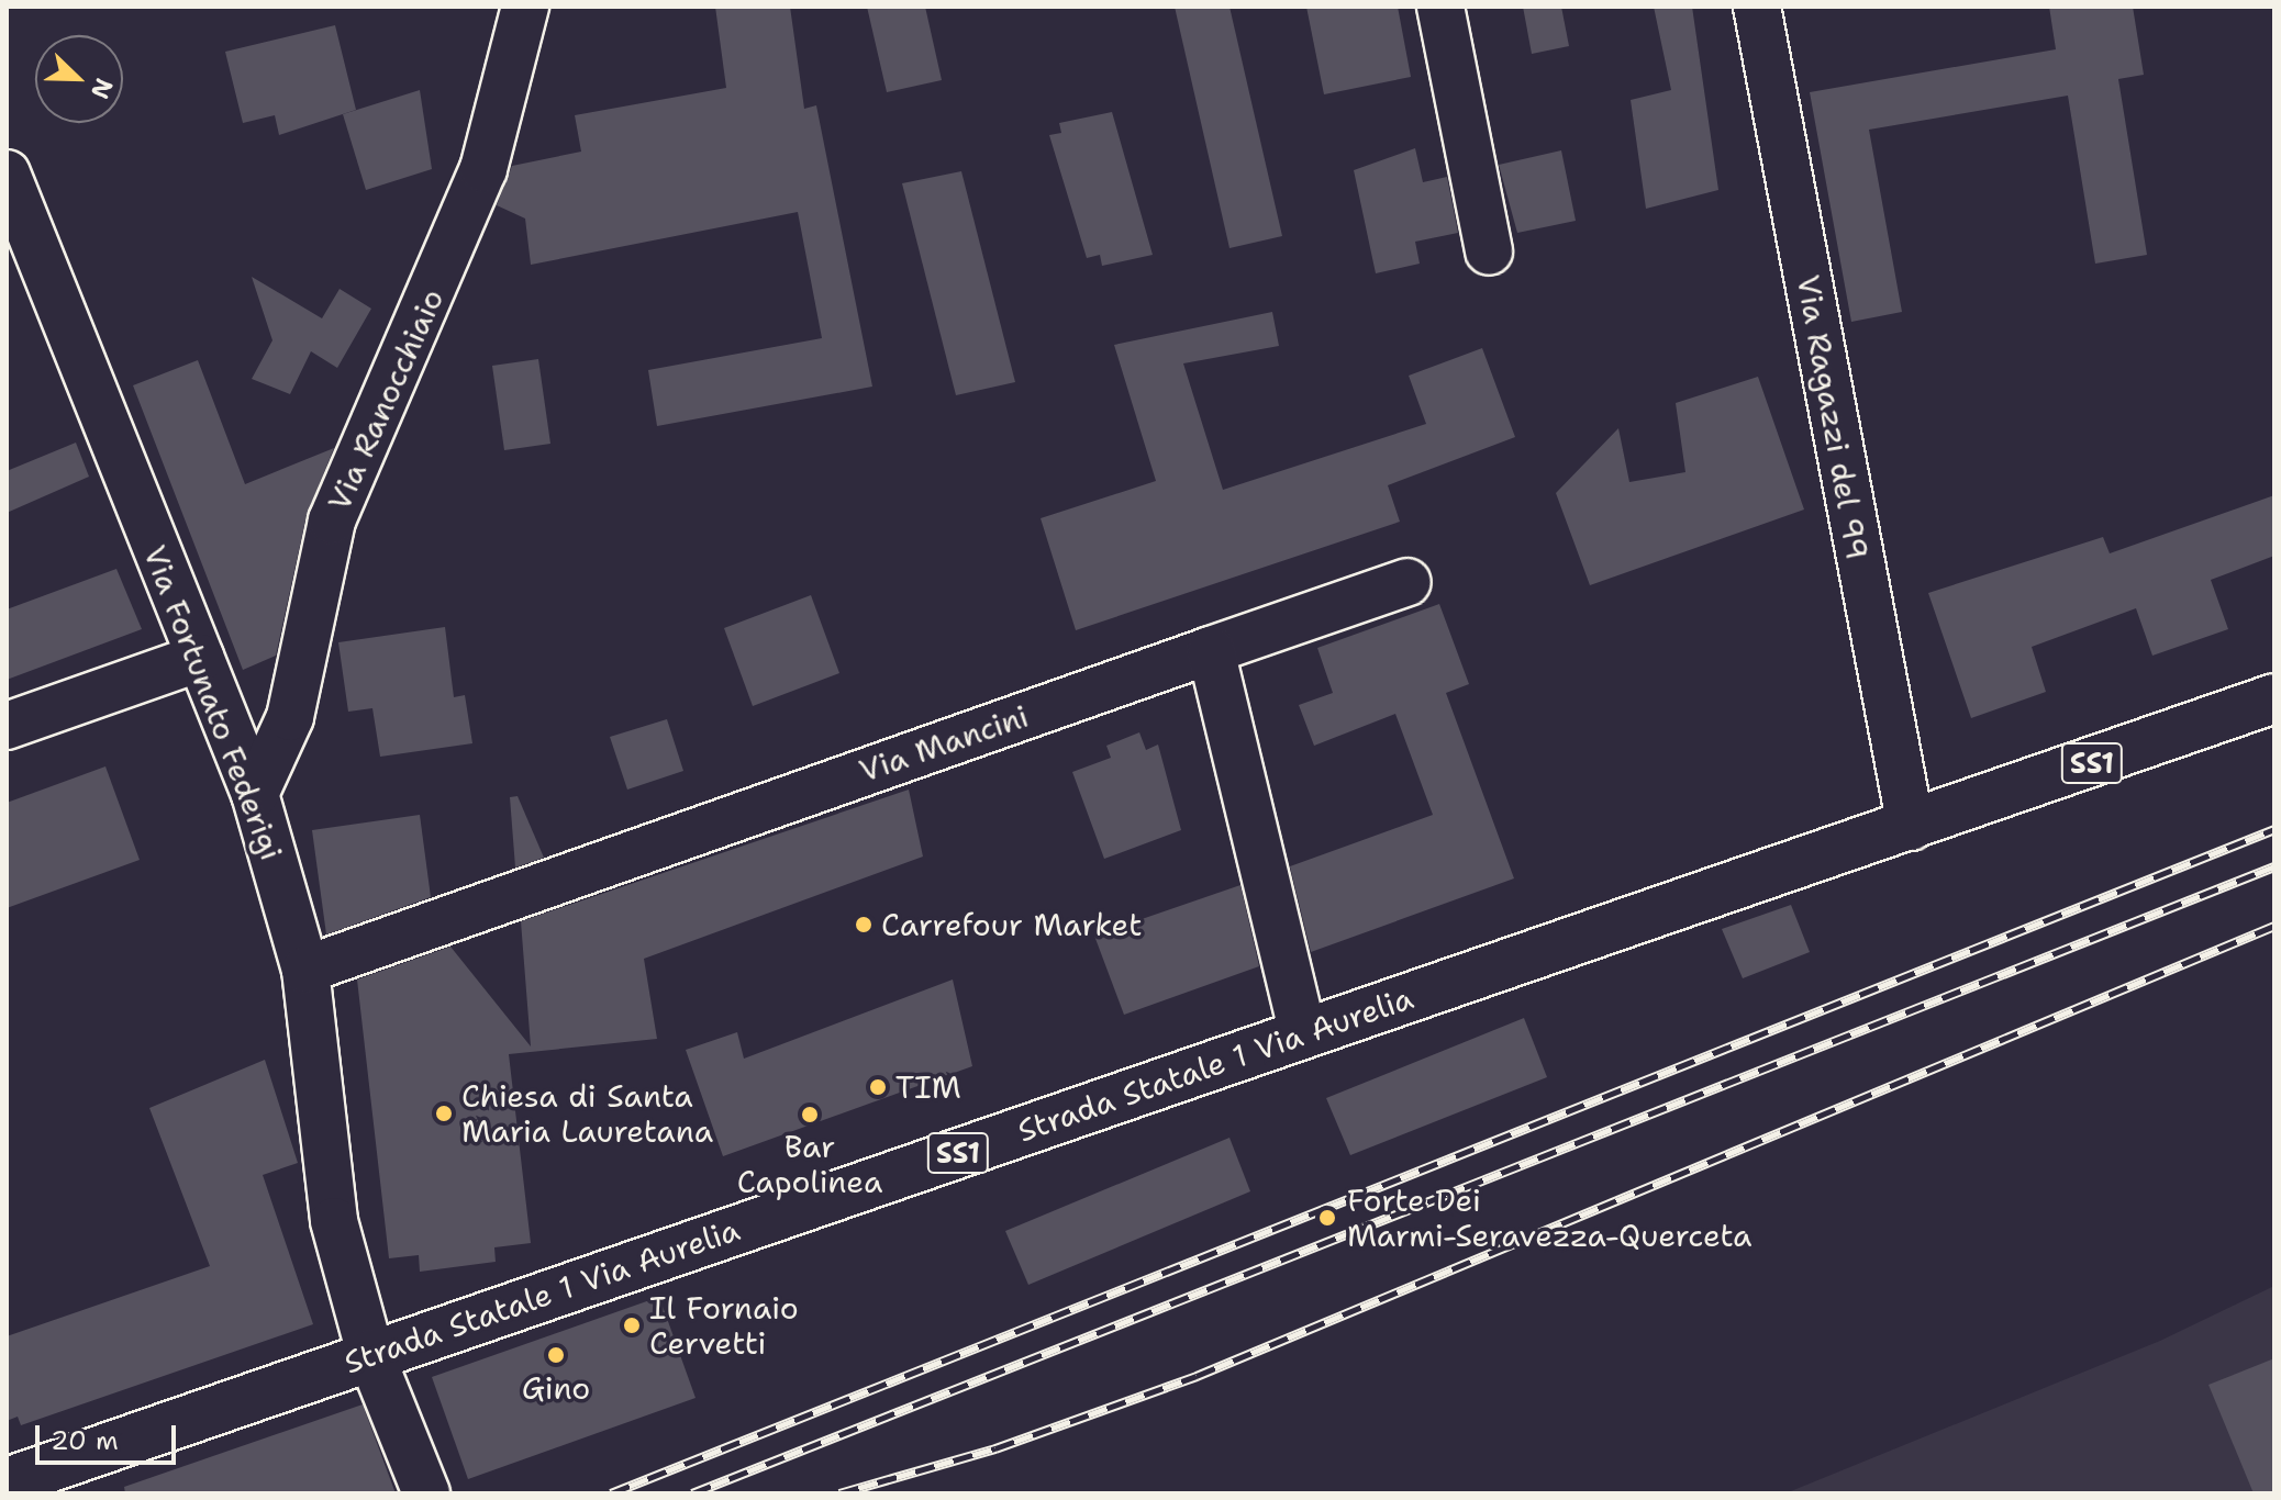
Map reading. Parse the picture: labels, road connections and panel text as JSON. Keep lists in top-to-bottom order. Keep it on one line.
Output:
{"streets":{"main road":["SS1","Strada Statale 1 Via Aurelia"],"street":["Via Ranocchiaio","Via Ragazzi del 99","Via Fortunato Federigi","Via Mancini"]},"crossings":[["Via Ranocchiaio","Via Fortunato Federigi"],["Via Ragazzi del 99","Strada Statale 1 Via Aurelia"],["Via Fortunato Federigi","Via Mancini"],["Via Fortunato Federigi","Strada Statale 1 Via Aurelia"]],"places":["Carrefour Market","TIM","Chiesa di Santa Maria Lauretana","Bar Capolinea","Forte Dei Marmi-Seravezza-Querceta","Il Fornaio Cervetti","Gino"],"scale_bar":"20 m","north":"bottom right"}
